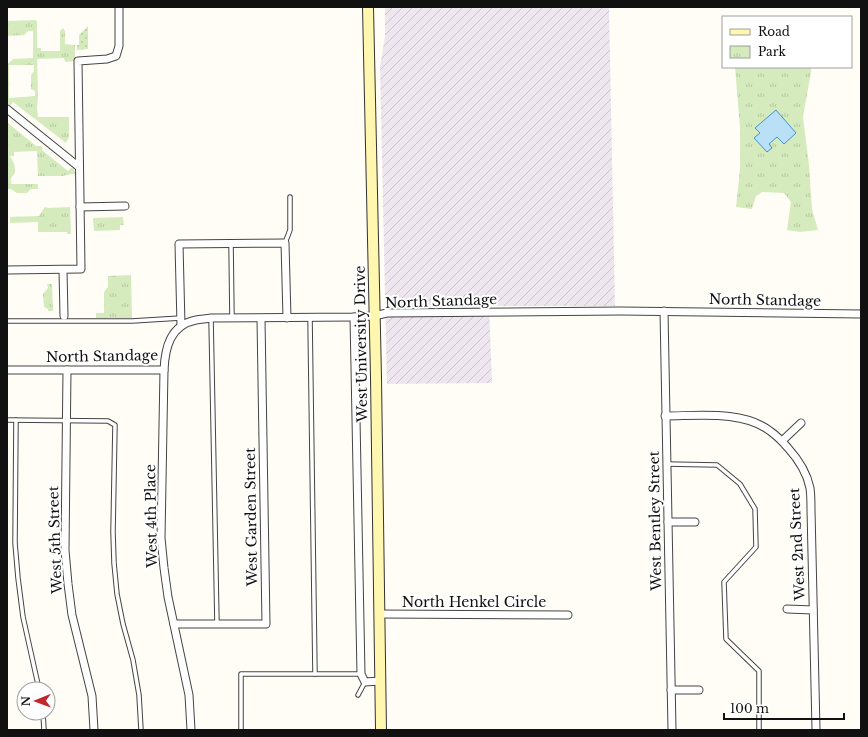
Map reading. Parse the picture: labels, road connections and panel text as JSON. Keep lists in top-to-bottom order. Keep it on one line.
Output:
{"streets":{"main road":["West University Drive"],"street":["North Standage","West 4th Place","West Garden Street","West Bentley Street","West 5th Street","West 2nd Street","North Henkel Circle"]},"crossings":[["North Standage","West University Drive"],["North Standage","West 4th Place"],["North Standage","West Garden Street"],["North Standage","West Bentley Street"],["North Standage","West 5th Street"],["West University Drive","North Henkel Circle"],["West 4th Place","West Garden Street"],["West Bentley Street","West 2nd Street"]],"legend":["Road","Park"],"scale_bar":"100 m","north":"left"}
